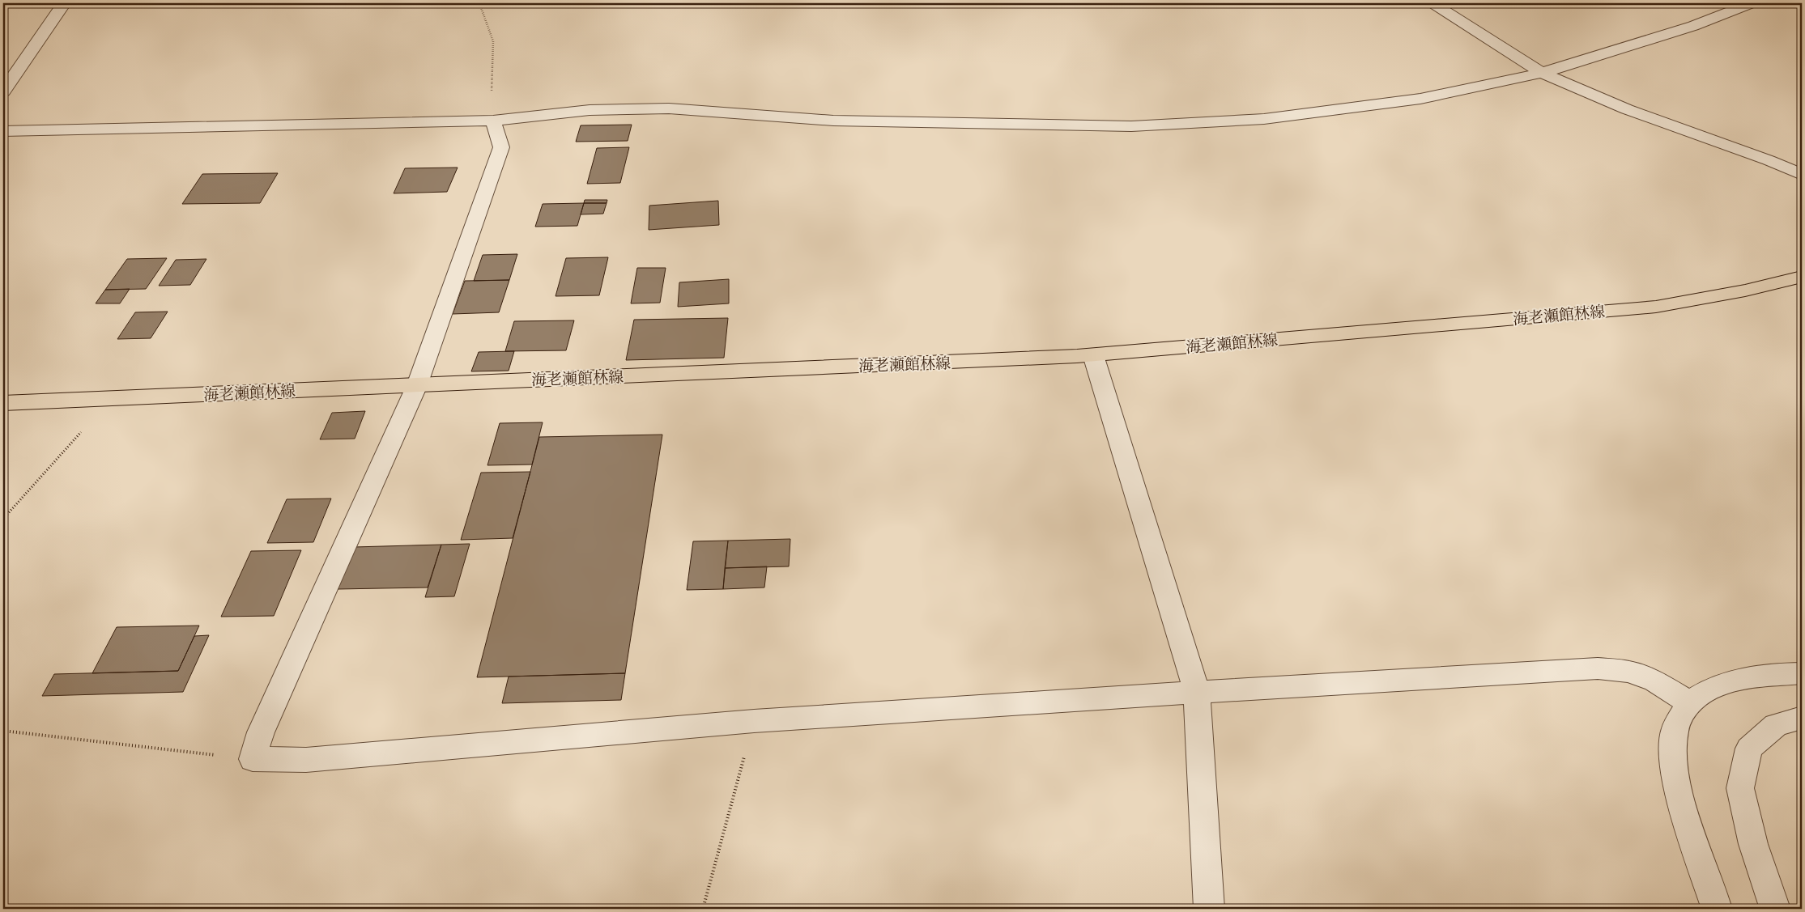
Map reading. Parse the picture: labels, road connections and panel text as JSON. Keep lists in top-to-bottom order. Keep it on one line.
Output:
{"streets":{"main road":["海老瀬館林線"]}}
